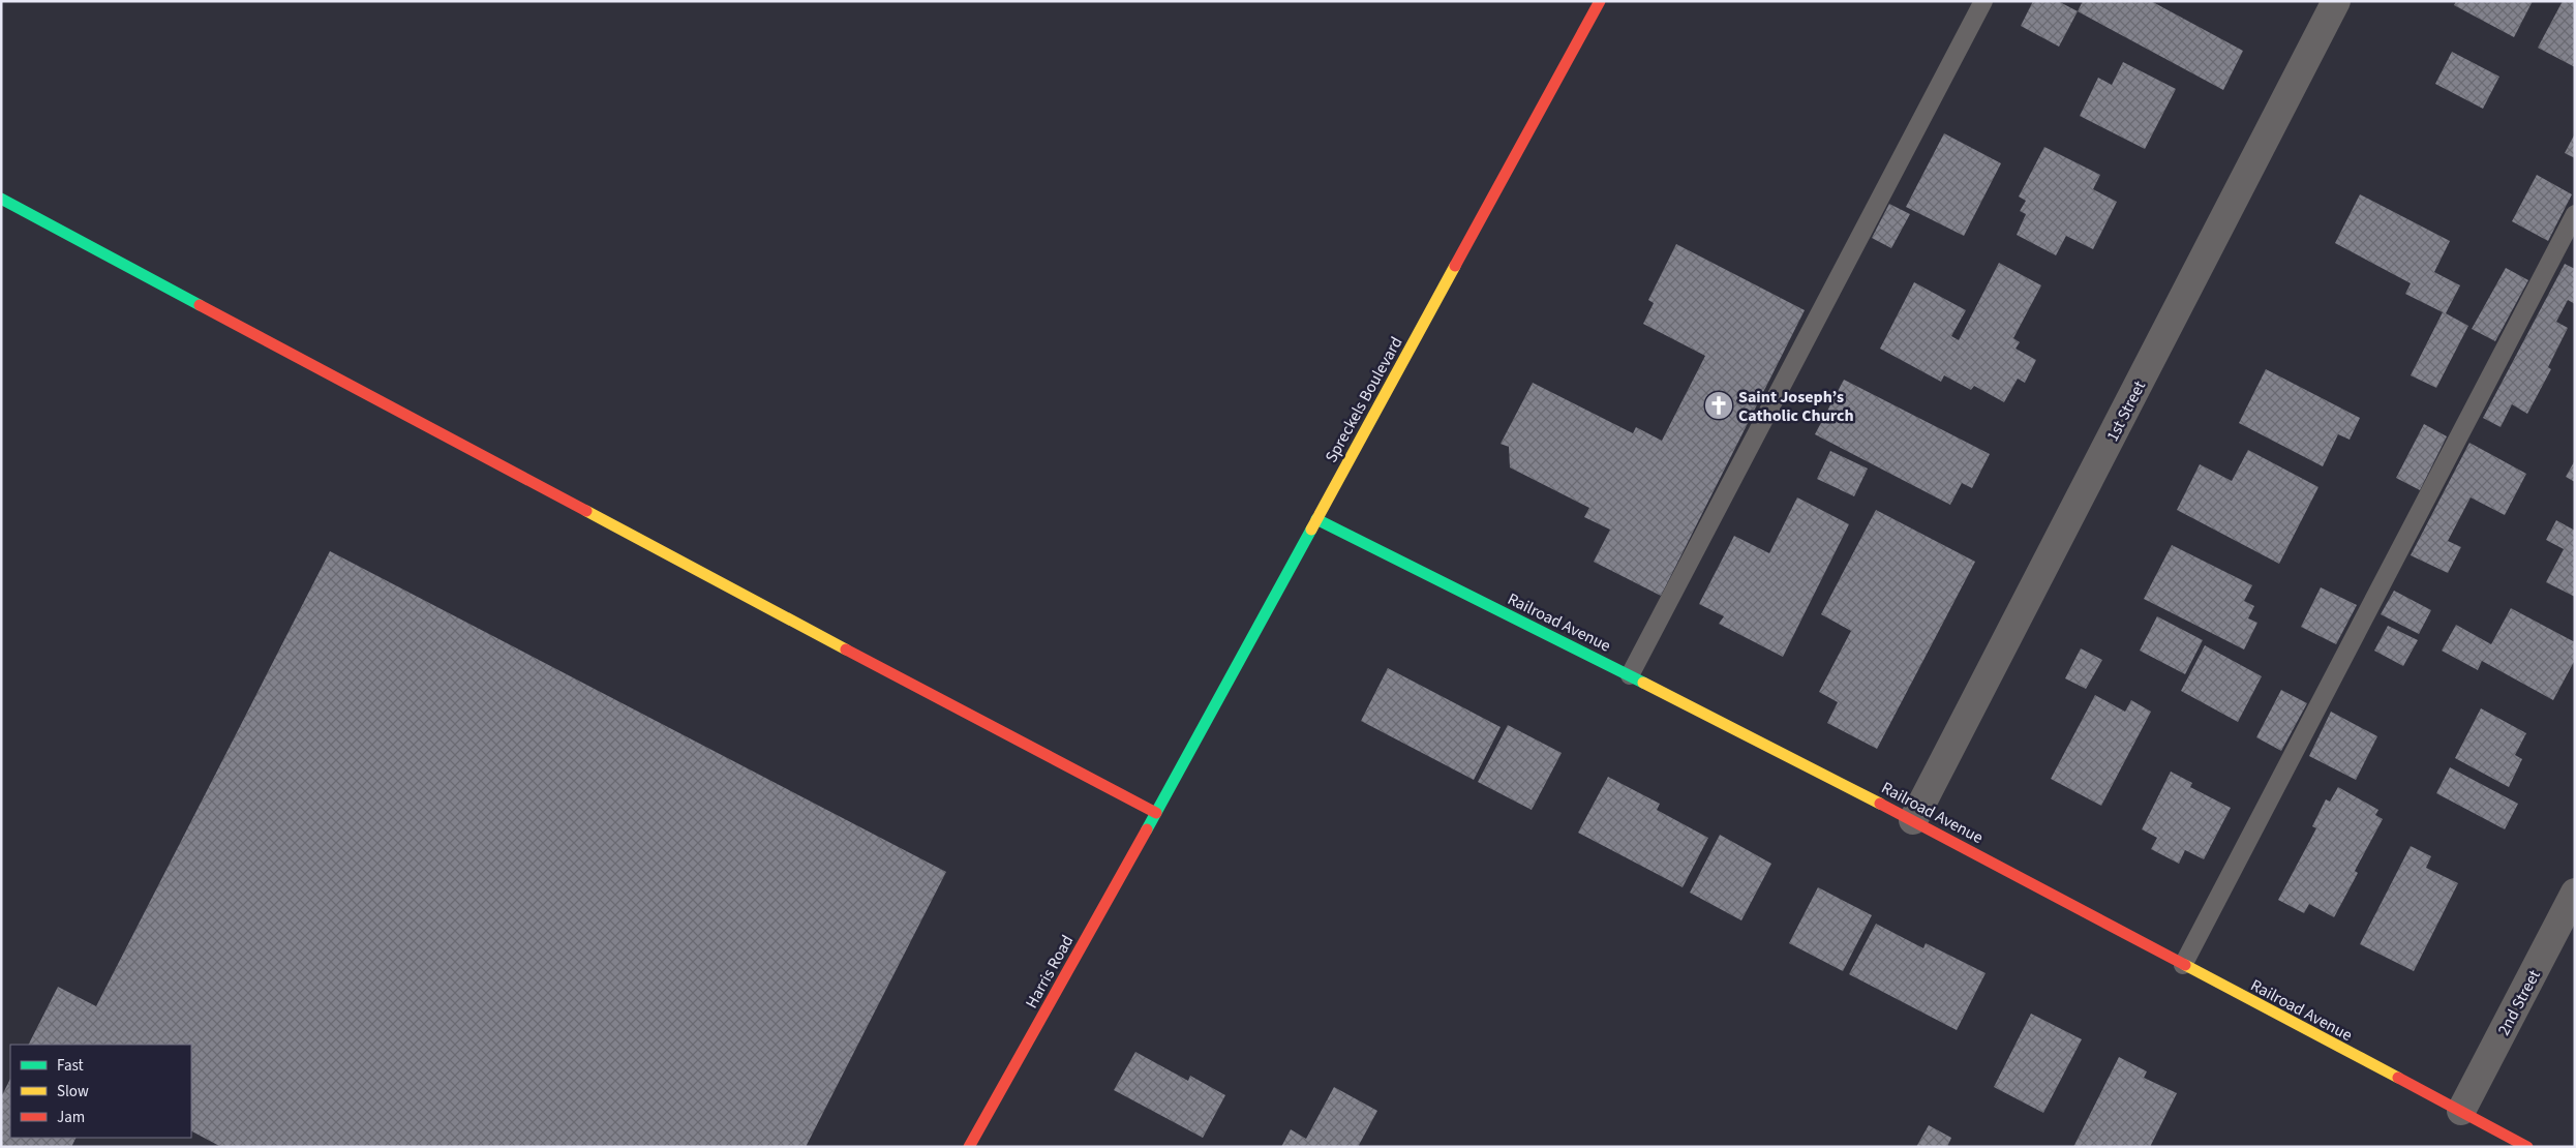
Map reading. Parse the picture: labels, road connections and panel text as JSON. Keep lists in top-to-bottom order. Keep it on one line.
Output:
{"streets":{"street":["Spreckels Boulevard","1st Street","Railroad Avenue","Harris Road","2nd Street"]},"crossings":[["Spreckels Boulevard","Railroad Avenue"],["Spreckels Boulevard","Harris Road"],["1st Street","Railroad Avenue"],["Railroad Avenue","2nd Street"]],"places":{"church":["Saint Joseph’s Catholic Church"]},"legend":["Fast","Slow","Jam"]}
